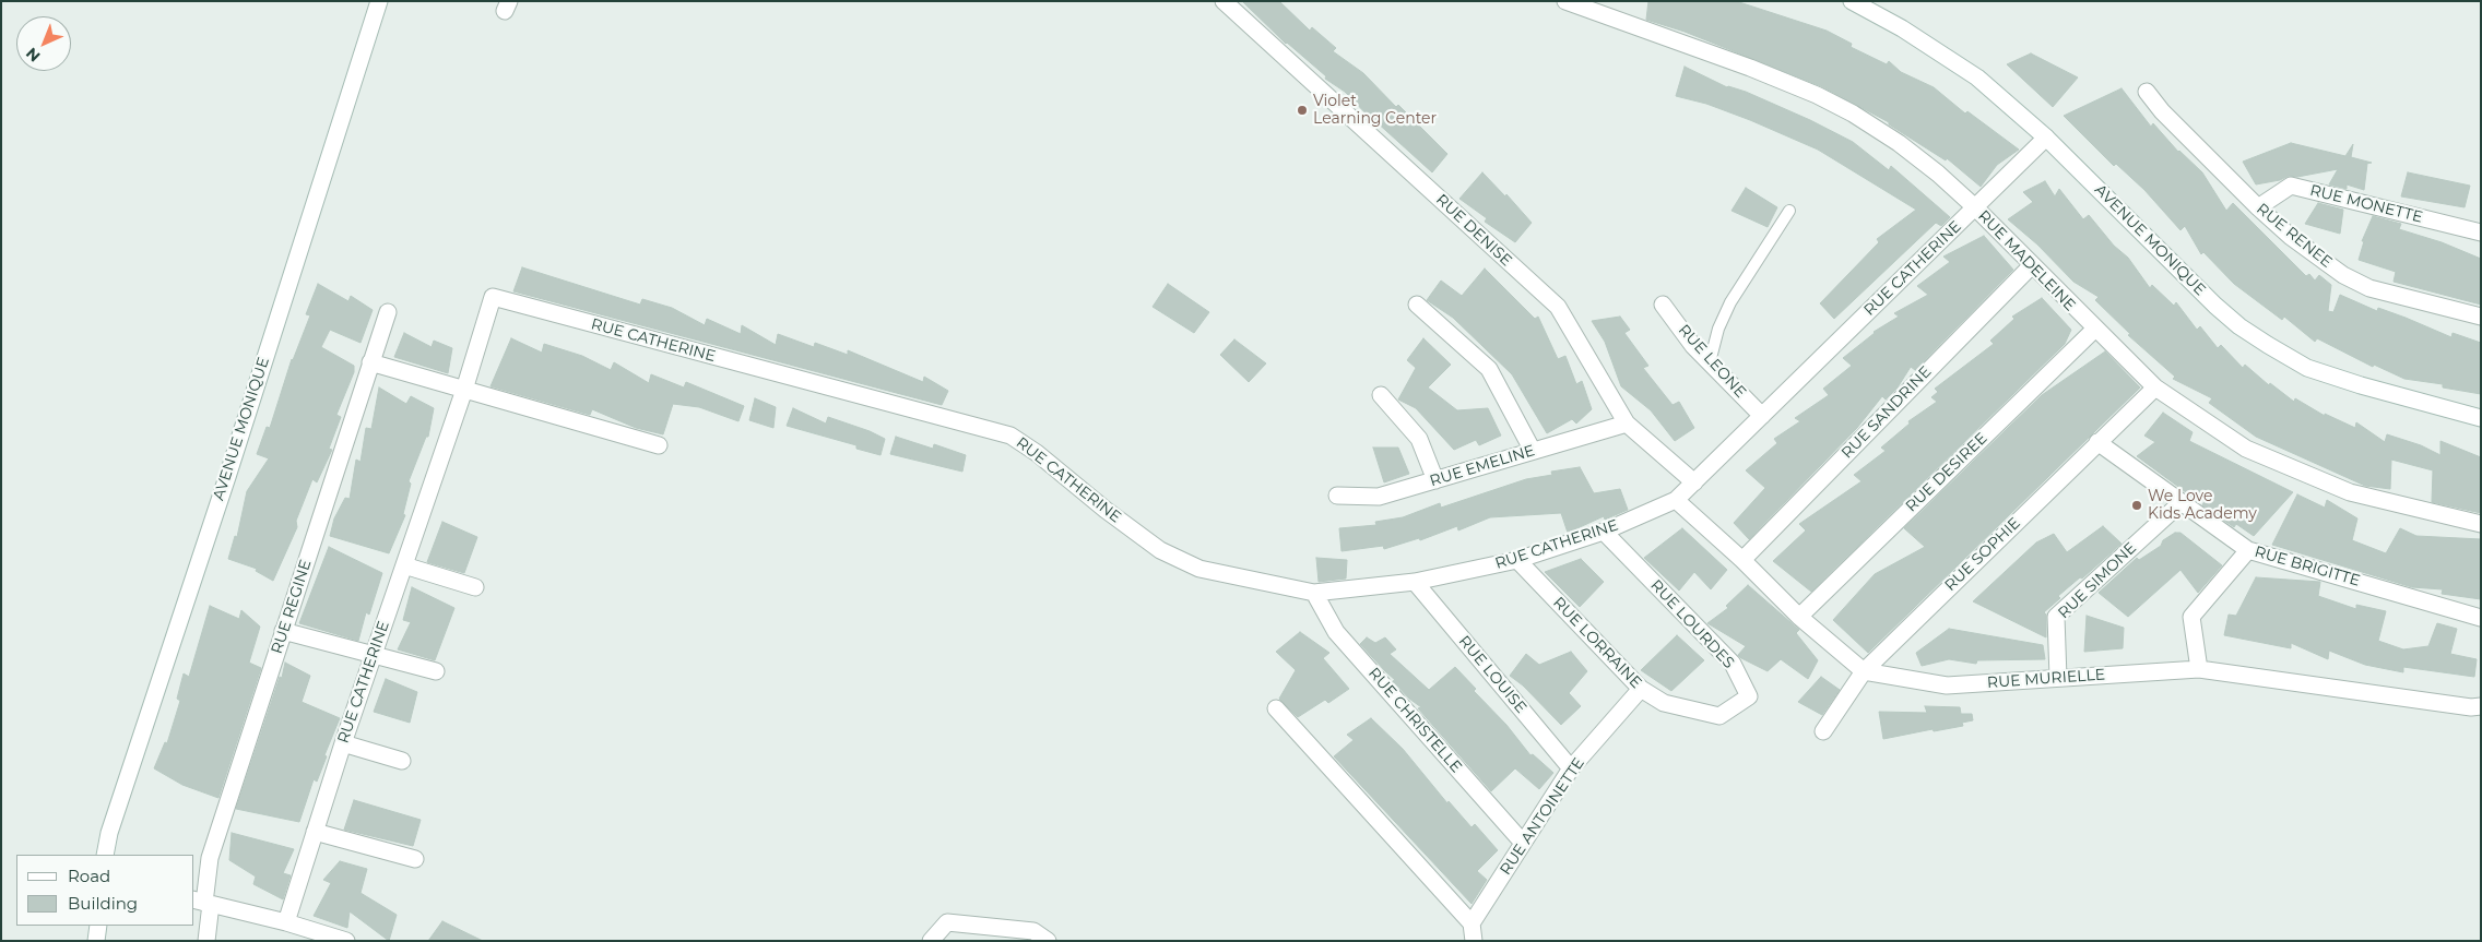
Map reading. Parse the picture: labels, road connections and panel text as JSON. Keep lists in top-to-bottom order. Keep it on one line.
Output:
{"streets":{"street":["RUE MONETTE","RUE DENISE","RUE RENEE","AVENUE MONIQUE","RUE MADELEINE","RUE CATHERINE","RUE LEONE","RUE SANDRINE","RUE EMELINE","RUE DESIREE","RUE SOPHIE","RUE BRIGITTE","RUE SIMONE","RUE REGINE","RUE LOURDES","RUE LORRAINE","RUE LOUISE","RUE MURIELLE","RUE CHRISTELLE","RUE ANTOINETTE"]},"crossings":[["RUE MONETTE","RUE RENEE"],["RUE DENISE","RUE CATHERINE"],["RUE DENISE","RUE EMELINE"],["AVENUE MONIQUE","RUE CATHERINE"],["RUE MADELEINE","RUE CATHERINE"],["RUE MADELEINE","RUE SANDRINE"],["RUE MADELEINE","RUE DESIREE"],["RUE MADELEINE","RUE SOPHIE"],["RUE CATHERINE","RUE LEONE"],["RUE CATHERINE","RUE LOURDES"],["RUE CATHERINE","RUE LORRAINE"],["RUE CATHERINE","RUE LOUISE"],["RUE CATHERINE","RUE CHRISTELLE"],["RUE SOPHIE","RUE BRIGITTE"],["RUE SOPHIE","RUE MURIELLE"],["RUE BRIGITTE","RUE SIMONE"],["RUE SIMONE","RUE MURIELLE"],["RUE LOURDES","RUE LORRAINE"],["RUE LORRAINE","RUE ANTOINETTE"],["RUE LOUISE","RUE ANTOINETTE"],["RUE CHRISTELLE","RUE ANTOINETTE"]],"places":["Violet Learning Center","We Love Kids Academy"],"legend":["Road","Building"],"north":"bottom left"}
